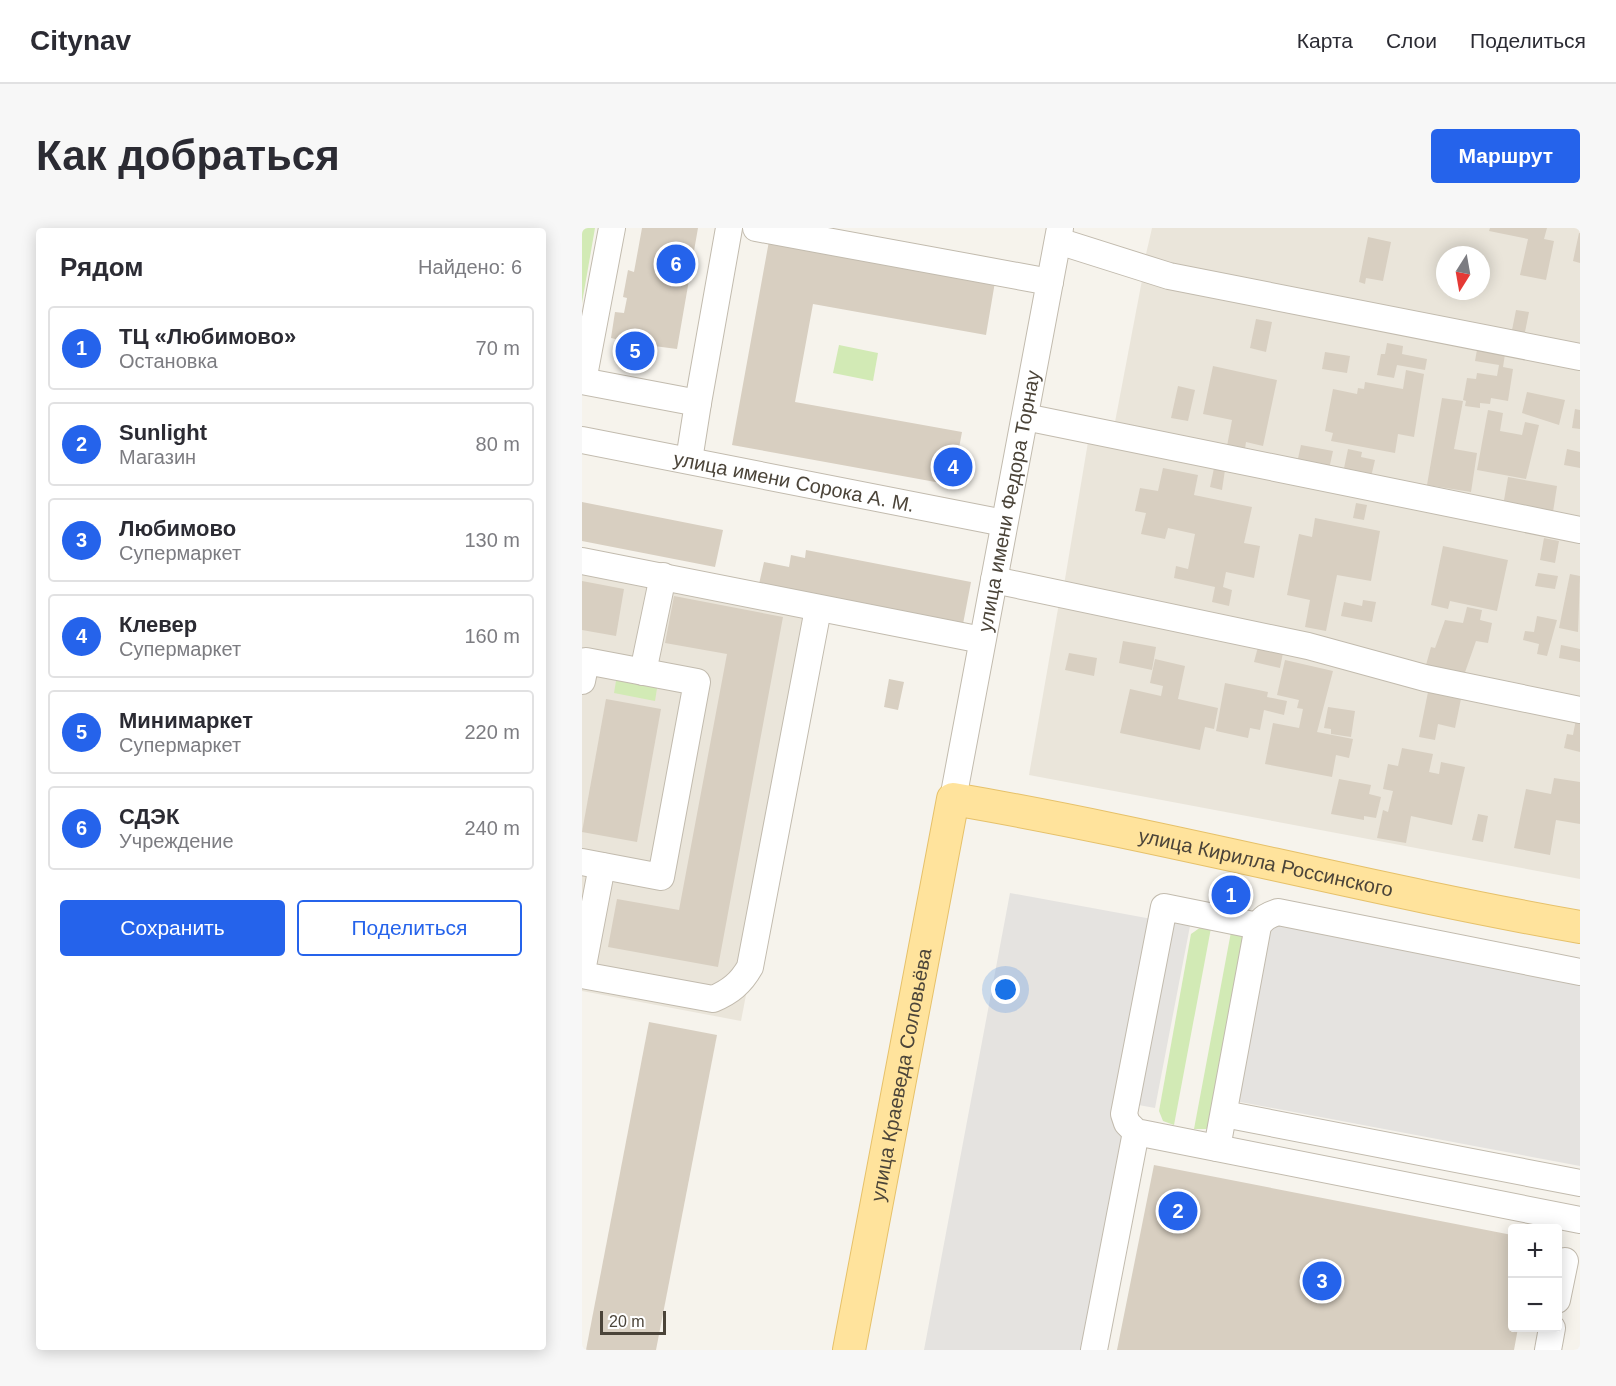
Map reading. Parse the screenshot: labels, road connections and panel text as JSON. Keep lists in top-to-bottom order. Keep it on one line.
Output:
{"streets":{"main road":["улица Кирилла Россинского","улица Краеведа Соловьёва"],"street":["улица имени Сорока А. М.","улица имени Федора Торнау"]},"crossings":[["улица имени Сорока А. М.","улица имени Федора Торнау"],["улица имени Федора Торнау","улица Кирилла Россинского"],["улица имени Федора Торнау","улица Краеведа Соловьёва"],["улица Кирилла Россинского","улица Краеведа Соловьёва"]],"scale_bar":"20 m","north":"bottom","page":{"header":"Citynav","nav":["Карта","Слои","Поделиться"],"buttons":["Маршрут",["Сохранить","Поделиться"]],"title":"Как добраться","heading":["Рядом","Найдено: 6"],"pins":["6","5","4","1","2","3"],"list":[{"mark":"1","name":"ТЦ «Любимово»","note":"Остановка","value":"70 m"},{"mark":"2","name":"Sunlight","note":"Магазин","value":"80 m"},{"mark":"3","name":"Любимово","note":"Супермаркет","value":"130 m"},{"mark":"4","name":"Клевер","note":"Супермаркет","value":"160 m"},{"mark":"5","name":"Минимаркет","note":"Супермаркет","value":"220 m"},{"mark":"6","name":"СДЭК","note":"Учреждение","value":"240 m"}],"map_buttons":["+","−"],"scale":"20 m"}}
